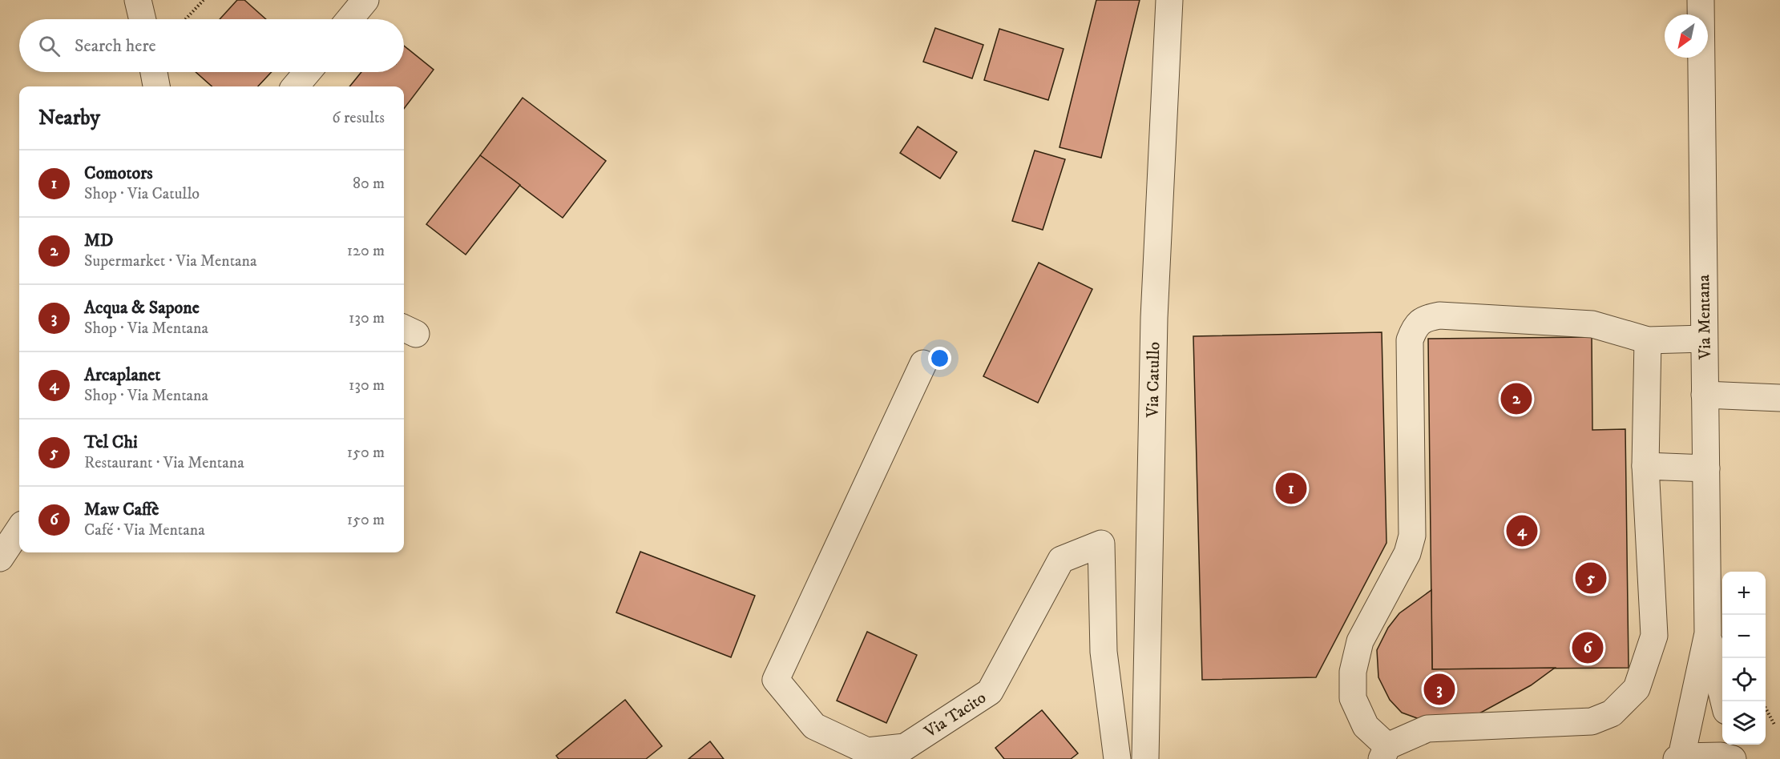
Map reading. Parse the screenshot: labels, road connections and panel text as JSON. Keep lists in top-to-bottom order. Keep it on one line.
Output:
{"streets":{"street":["Via Mentana","Via Catullo","Via Tacito"]},"north":"bottom left","page":{"search":"Search here","heading":["Nearby","6 results"],"list":[{"mark":"1","name":"Comotors","note":"Shop · Via Catullo","value":"80 m"},{"mark":"2","name":"MD","note":"Supermarket · Via Mentana","value":"120 m"},{"mark":"3","name":"Acqua & Sapone","note":"Shop · Via Mentana","value":"130 m"},{"mark":"4","name":"Arcaplanet","note":"Shop · Via Mentana","value":"130 m"},{"mark":"5","name":"Tel Chi","note":"Restaurant · Via Mentana","value":"150 m"},{"mark":"6","name":"Maw Caffè","note":"Café · Via Mentana","value":"150 m"}],"pins":["2","1","4","5","6","3"],"map_buttons":["+","−"]}}
